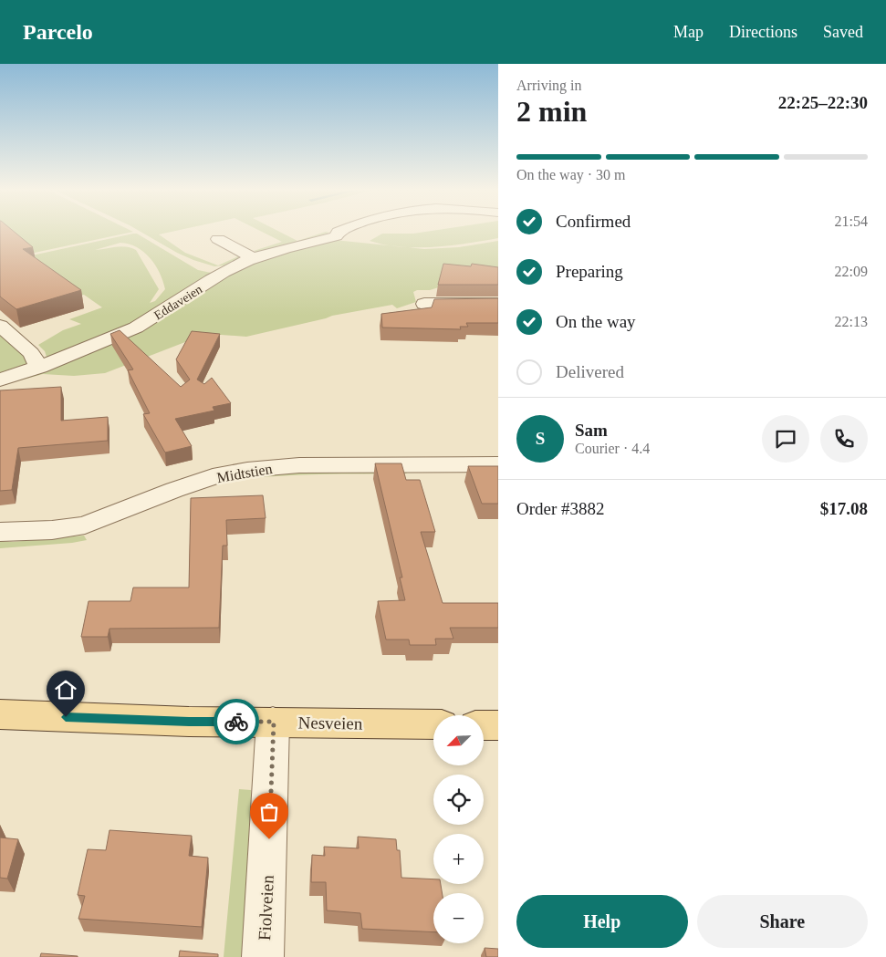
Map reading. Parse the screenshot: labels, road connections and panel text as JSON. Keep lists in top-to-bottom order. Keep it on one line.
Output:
{"streets":{"main road":["Nesveien"],"street":["Eddaveien","Midtstien","Fiolveien"]},"crossings":[["Nesveien","Fiolveien"]],"north":"bottom left","page":{"header":"Parcelo","nav":["Map","Directions","Saved"],"heading":["2 min","Arriving in","22:25–22:30"],"panel":["Sam","Courier · 4.4","Order #3882","$17.08"],"bar":"On the way · 30 m","list":[["Confirmed","21:54"],["Preparing","22:09"],["On the way","22:13"],"Delivered"],"round":"S","map_buttons":["+","−"],"buttons":["Help","Share"]}}
